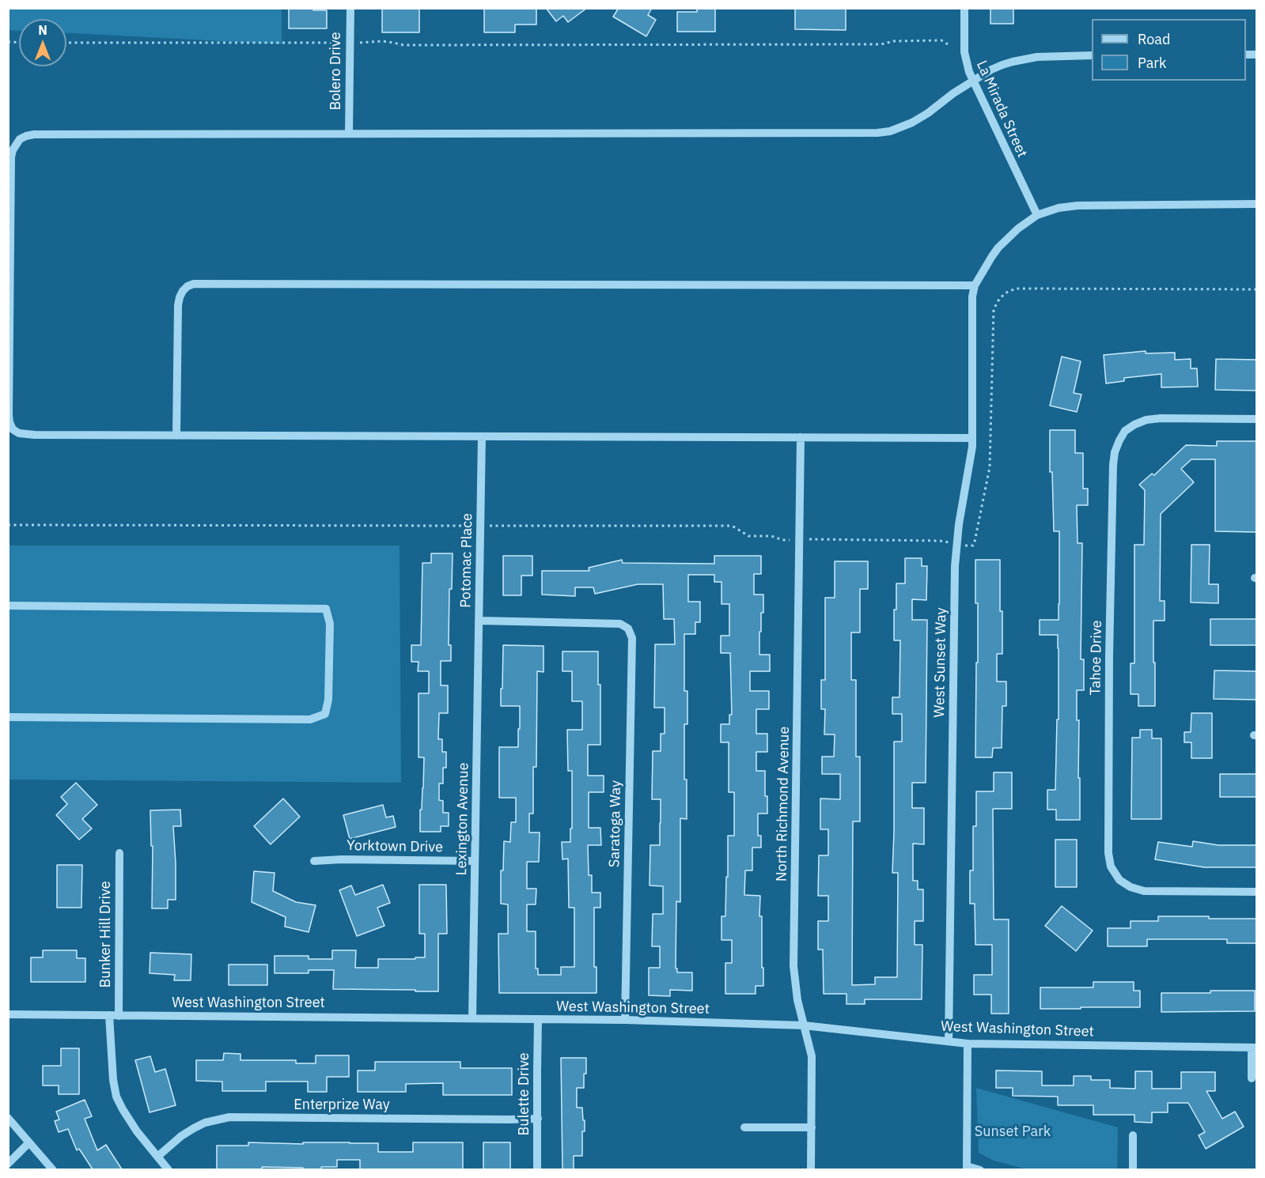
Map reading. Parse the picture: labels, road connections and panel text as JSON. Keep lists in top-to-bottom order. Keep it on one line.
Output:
{"streets":{"street":["Bolero Drive","La Mirada Street","Potomac Place","Tahoe Drive","West Sunset Way","North Richmond Avenue","Lexington Avenue","Saratoga Way","Yorktown Drive","Bunker Hill Drive","West Washington Street","Bulette Drive","Enterprize Way"]},"crossings":[["Potomac Place","Lexington Avenue"],["Potomac Place","Saratoga Way"],["West Sunset Way","West Washington Street"],["North Richmond Avenue","West Washington Street"],["Lexington Avenue","Yorktown Drive"],["Lexington Avenue","West Washington Street"],["Saratoga Way","West Washington Street"],["Bunker Hill Drive","West Washington Street"],["Bunker Hill Drive","Enterprize Way"],["West Washington Street","Bulette Drive"],["Bulette Drive","Enterprize Way"]],"parks":["Sunset Park"],"legend":["Road","Park"],"north":"top"}
